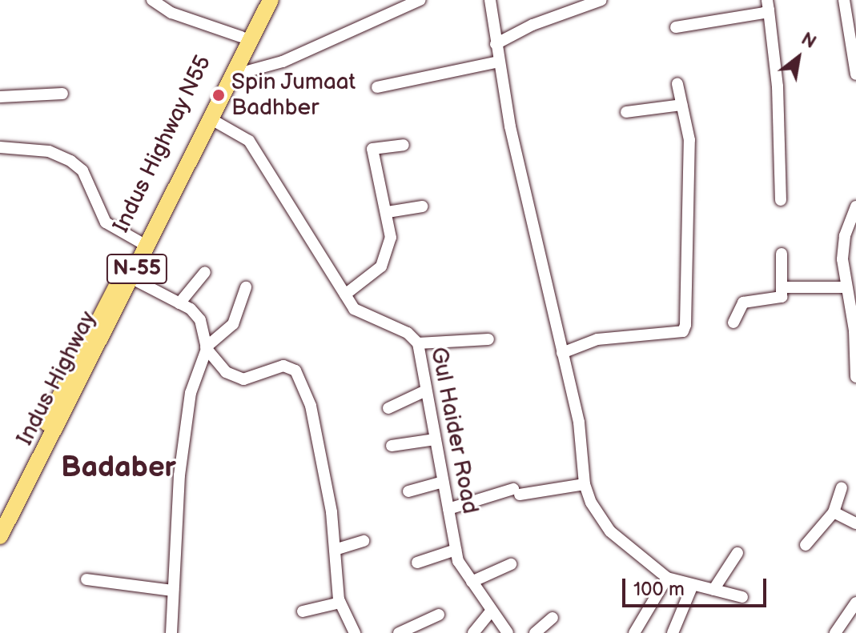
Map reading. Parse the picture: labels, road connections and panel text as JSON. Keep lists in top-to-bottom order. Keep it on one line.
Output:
{"streets":{"highway":["Indus Highway N55","N-55","Indus Highway"],"street":["Gul Haider Road"]},"crossings":[["Indus Highway","Gul Haider Road"]],"districts":["Badaber"],"places":["Spin Jumaat Badhber"],"scale_bar":"100 m","north":"top right"}
